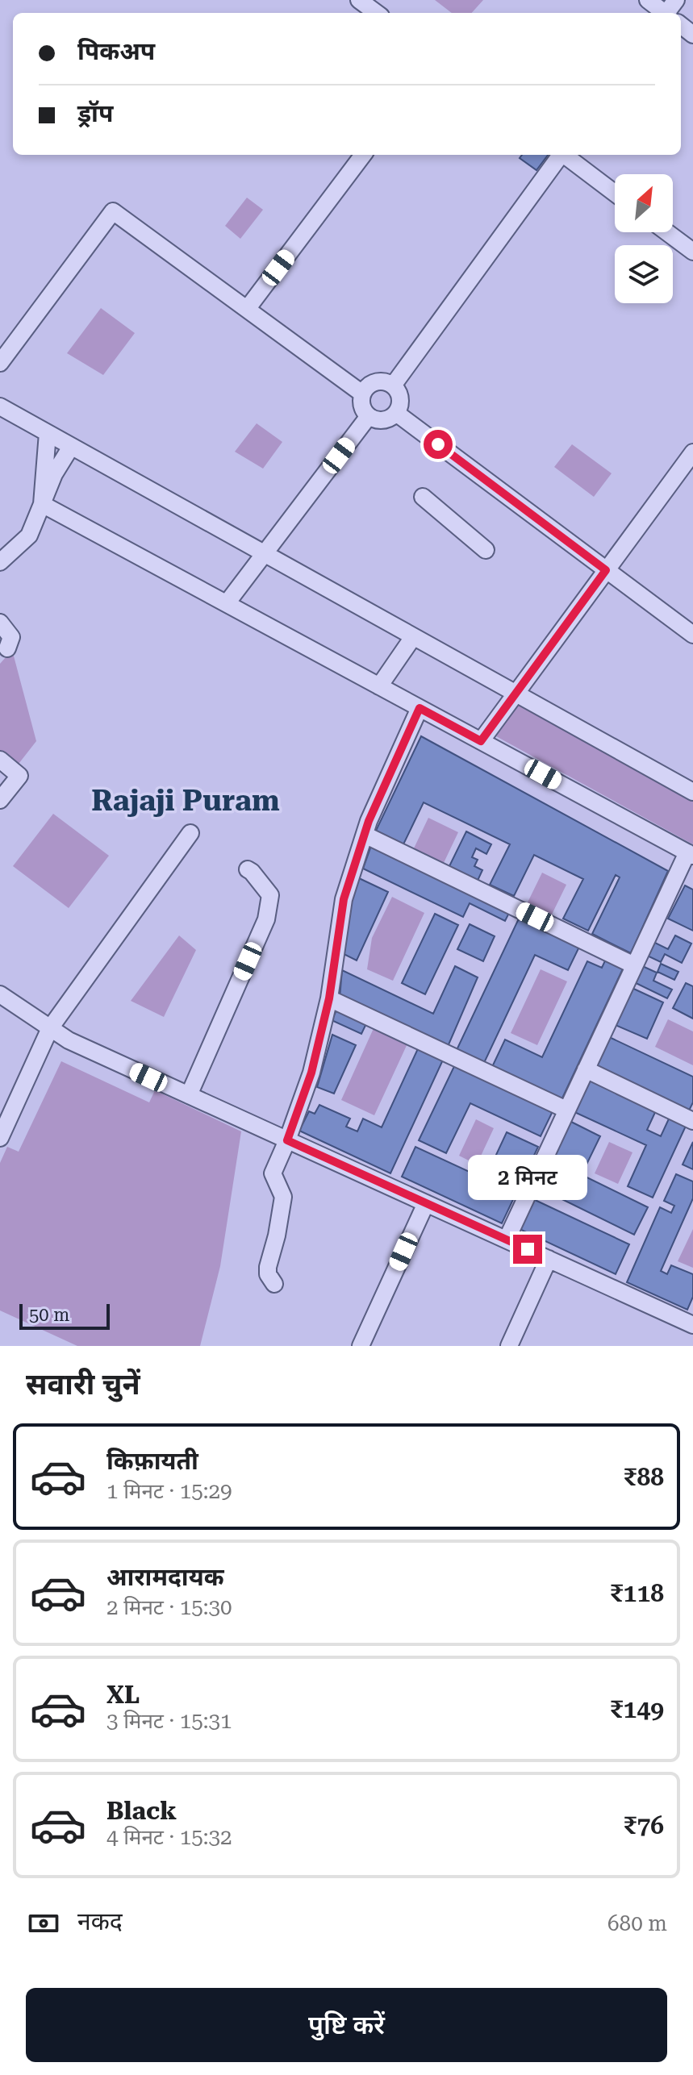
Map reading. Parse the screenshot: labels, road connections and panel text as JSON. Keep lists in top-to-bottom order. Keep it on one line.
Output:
{"districts":["Rajaji Puram"],"scale_bar":"50 m","north":"top right","page":{"banner":["पिकअप","ड्रॉप"],"bubble":"2 मिनट","scale":"50 m","heading":"सवारी चुनें","list":[{"name":"किफ़ायती","note":"1 मिनट · 15:29","value":"₹88"},{"name":"आरामदायक","note":"2 मिनट · 15:30","value":"₹118"},{"name":"XL","note":"3 मिनट · 15:31","value":"₹149"},{"name":"Black","note":"4 मिनट · 15:32","value":"₹76"}],"pay":["नकद","680 m"],"buttons":"पुष्टि करें"}}
